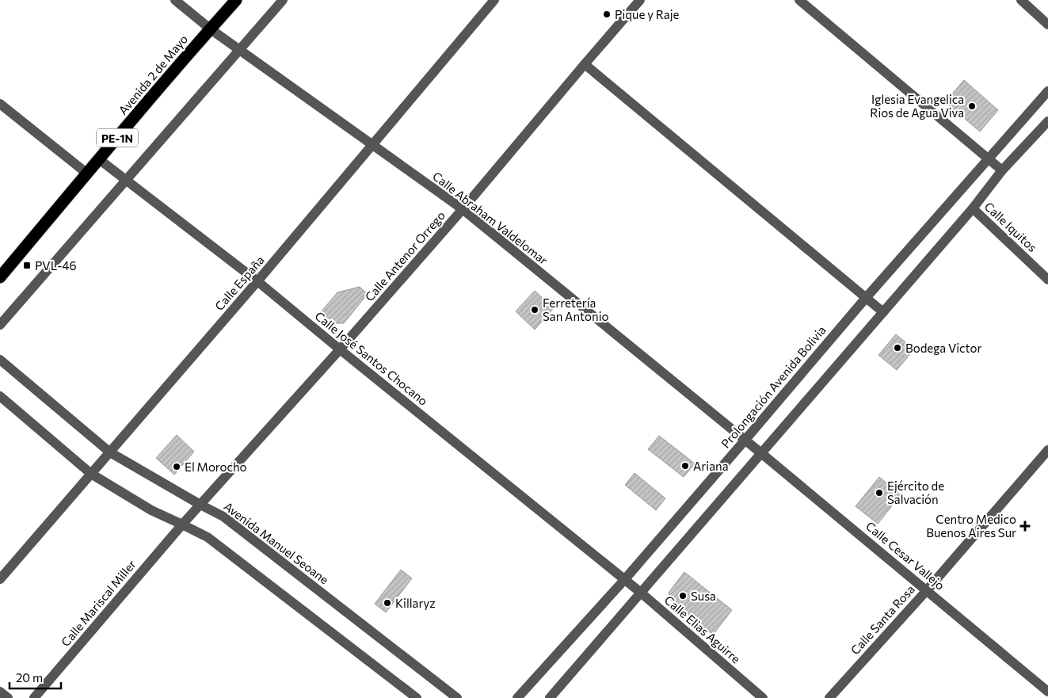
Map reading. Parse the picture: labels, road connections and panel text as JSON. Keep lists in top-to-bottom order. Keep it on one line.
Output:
{"streets":{"highway":["Avenida 2 de Mayo","PE-1N"],"street":["Calle Abraham Valdelomar","Calle Iquitos","Calle Antenor Orrego","Calle España","Calle José Santos Chocano","Prolongación Avenida Bolivia","Avenida Manuel Seoane","Calle Cesar Vallejo","Calle Mariscal Miller","Calle Santa Rosa","Calle Elias Aguirre"]},"crossings":[["Avenida 2 de Mayo","Calle Abraham Valdelomar"],["Avenida 2 de Mayo","Calle José Santos Chocano"],["Calle Abraham Valdelomar","Calle Antenor Orrego"],["Calle Abraham Valdelomar","Calle España"],["Calle Abraham Valdelomar","Prolongación Avenida Bolivia"],["Calle Abraham Valdelomar","Calle Cesar Vallejo"],["Calle Antenor Orrego","Calle José Santos Chocano"],["Calle Antenor Orrego","Avenida Manuel Seoane"],["Calle Antenor Orrego","Calle Mariscal Miller"],["Calle España","Calle José Santos Chocano"],["Calle España","Avenida Manuel Seoane"],["Calle José Santos Chocano","Prolongación Avenida Bolivia"],["Calle José Santos Chocano","Calle Elias Aguirre"],["Prolongación Avenida Bolivia","Calle Cesar Vallejo"],["Prolongación Avenida Bolivia","Calle Elias Aguirre"],["Calle Cesar Vallejo","Calle Santa Rosa"]],"places":{"other":["Pique y Raje","Iglesia Evangelica Rios de Agua Viva","Ferretería San Antonio","Bodega Victor","Ariana","El Morocho","Ejército de Salvación","Susa","Killaryz"],"transit":["PVL-46"],"health":["Centro Medico Buenos Aires Sur"]},"scale_bar":"20 m"}
